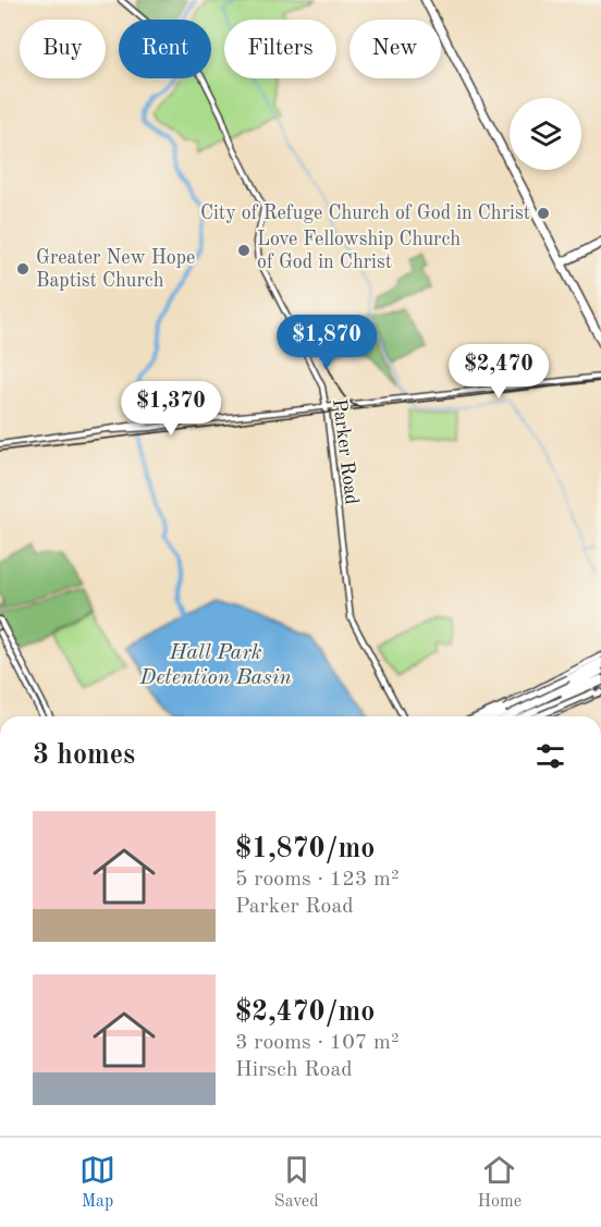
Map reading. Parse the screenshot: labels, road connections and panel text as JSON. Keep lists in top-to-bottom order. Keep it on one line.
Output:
{"streets":{"main road":["Parker Road"]},"water":["Hall Park Detention Basin"],"places":["City of Refuge Church of God in Christ","Love Fellowship Church of God in Christ","Greater New Hope Baptist Church"],"page":{"chip":["Buy","Rent","Filters","New"],"price":["$1,870","$2,470","$1,370"],"heading":"3 homes","list":[{"name":"$1,870/mo","note":"5 rooms · 123 m² · Parker Road"},{"name":"$2,470/mo","note":"3 rooms · 107 m² · Hirsch Road"}],"tabs":["Map","Saved","Home"]}}
